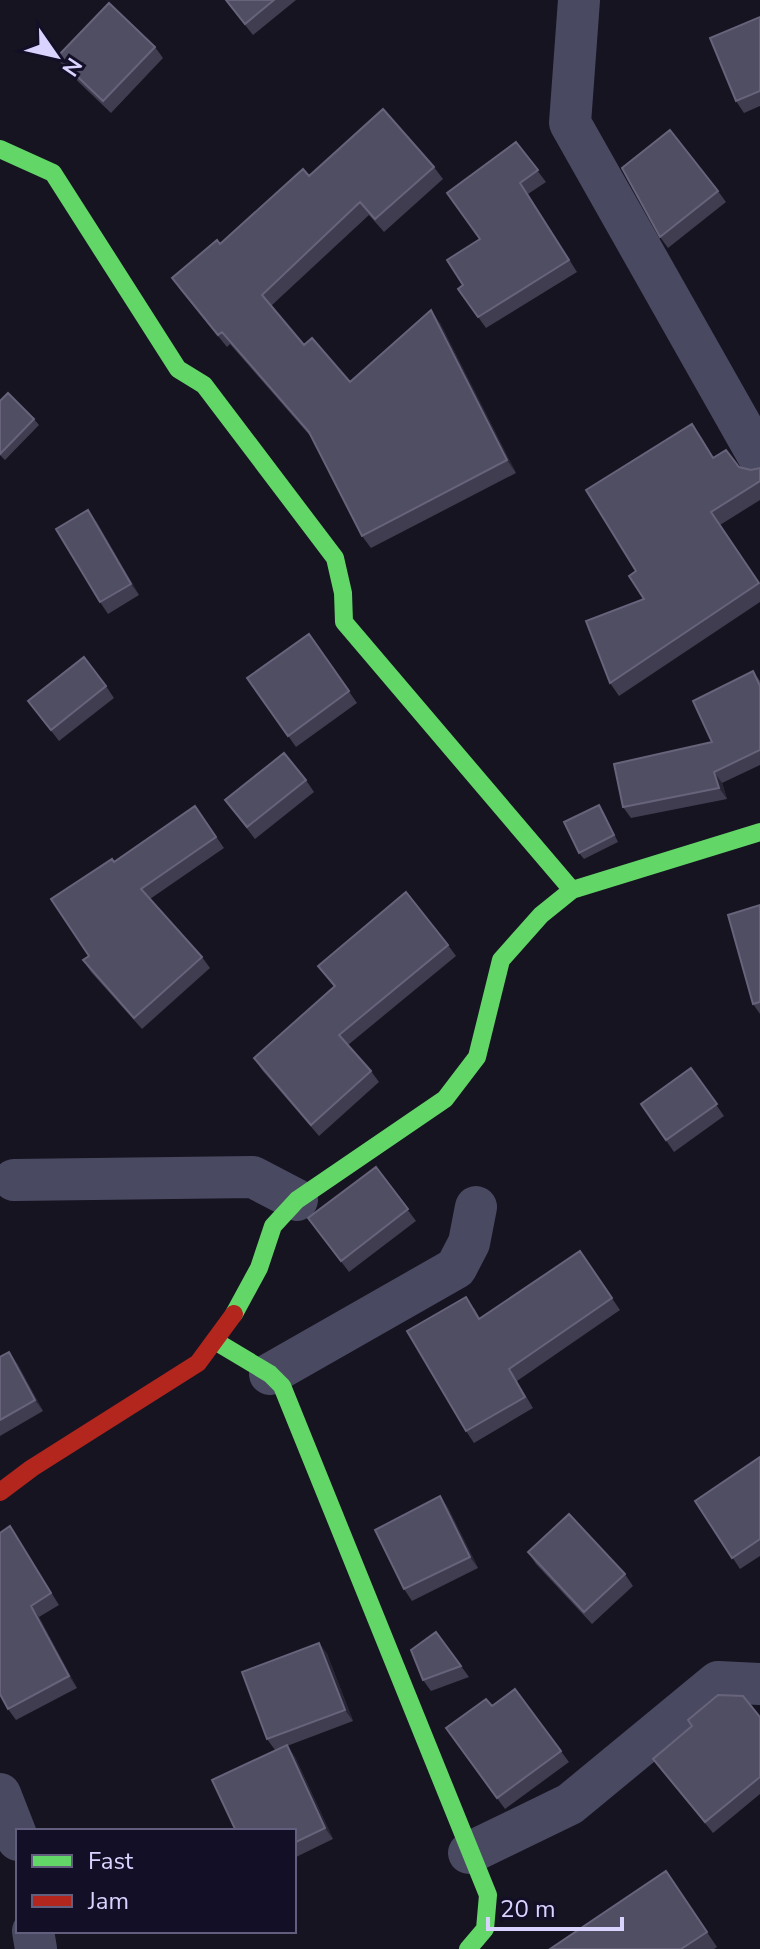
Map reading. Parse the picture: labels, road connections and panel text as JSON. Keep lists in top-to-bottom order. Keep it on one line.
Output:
{"legend":["Fast","Jam"],"scale_bar":"20 m","north":"bottom right"}
